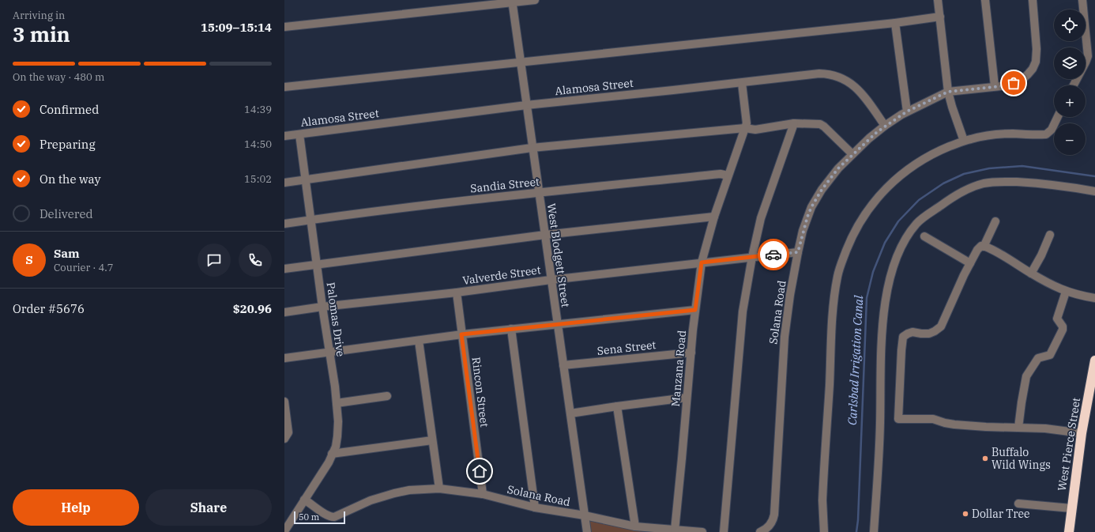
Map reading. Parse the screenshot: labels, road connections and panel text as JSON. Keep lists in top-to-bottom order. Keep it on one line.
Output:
{"streets":{"highway":["West Pierce Street"],"street":["Alamosa Street","Sandia Street","West Blodgett Street","Valverde Street","Solana Road","Palomas Drive","Sena Street","Manzana Road","Rincon Street"]},"crossings":[["Alamosa Street","West Blodgett Street"],["Alamosa Street","Solana Road"],["Alamosa Street","Palomas Drive"],["Alamosa Street","Manzana Road"],["Sandia Street","West Blodgett Street"],["Sandia Street","Palomas Drive"],["Sandia Street","Manzana Road"],["West Blodgett Street","Valverde Street"],["West Blodgett Street","Solana Road"],["West Blodgett Street","Sena Street"],["Valverde Street","Solana Road"],["Valverde Street","Palomas Drive"],["Valverde Street","Manzana Road"],["Valverde Street","Rincon Street"],["Solana Road","Palomas Drive"],["Solana Road","Manzana Road"],["Solana Road","Rincon Street"],["Sena Street","Manzana Road"]],"water":["Carlsbad Irrigation Canal"],"places":["Buffalo Wild Wings","Dollar Tree"],"scale_bar":"50 m","page":{"heading":["3 min","Arriving in","15:09–15:14"],"panel":["Sam","Courier · 4.7","Order #5676","$20.96"],"map_buttons":["+","−"],"bar":"On the way · 480 m","list":[["Confirmed","14:39"],["Preparing","14:50"],["On the way","15:02"],"Delivered"],"round":"S","buttons":["Help","Share"],"scale":"50 m"}}
